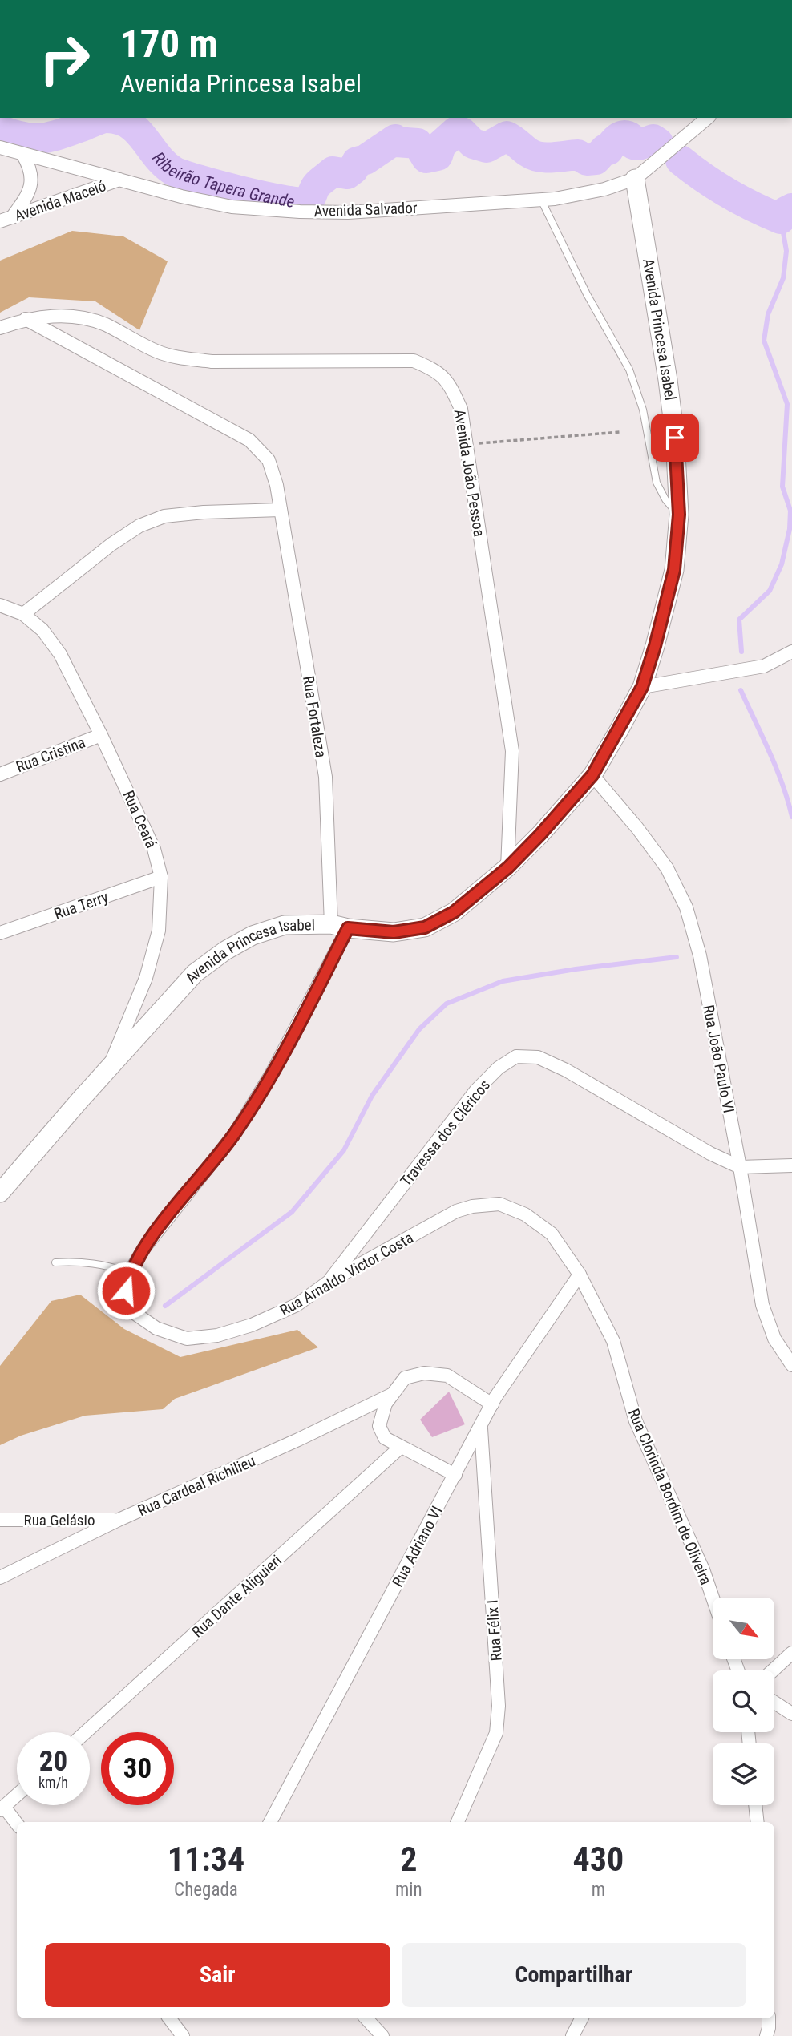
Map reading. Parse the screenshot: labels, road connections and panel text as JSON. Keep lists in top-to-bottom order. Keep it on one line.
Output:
{"streets":{"street":["Avenida Maceió","Avenida Salvador","Avenida Princesa Isabel","Avenida João Pessoa","Rua Fortaleza","Rua Cristina","Rua Ceará","Rua Terry","Rua João Paulo VI","Travessa dos Cléricos","Rua Arnaldo Victor Costa","Rua Cardeal Richilieu","Rua Clorinda Bordim de Oliveira","Rua Gelásio","Rua Adriano VI","Rua Dante Aliguieri","Rua Félix I"]},"crossings":[["Avenida Maceió","Avenida Salvador"],["Avenida Salvador","Avenida Princesa Isabel"],["Avenida Princesa Isabel","Avenida João Pessoa"],["Avenida Princesa Isabel","Rua Fortaleza"],["Avenida Princesa Isabel","Rua Ceará"],["Avenida Princesa Isabel","Rua João Paulo VI"],["Avenida Princesa Isabel","Rua Arnaldo Victor Costa"],["Avenida João Pessoa","Rua Fortaleza"],["Rua Fortaleza","Rua Arnaldo Victor Costa"],["Rua Cristina","Rua Ceará"],["Rua Ceará","Rua Terry"],["Rua João Paulo VI","Travessa dos Cléricos"],["Travessa dos Cléricos","Rua Arnaldo Victor Costa"],["Rua Arnaldo Victor Costa","Rua Clorinda Bordim de Oliveira"],["Rua Arnaldo Victor Costa","Rua Adriano VI"],["Rua Cardeal Richilieu","Rua Gelásio"],["Rua Cardeal Richilieu","Rua Adriano VI"],["Rua Cardeal Richilieu","Rua Dante Aliguieri"],["Rua Cardeal Richilieu","Rua Félix I"],["Rua Clorinda Bordim de Oliveira","Rua Adriano VI"],["Rua Adriano VI","Rua Dante Aliguieri"],["Rua Adriano VI","Rua Félix I"],["Rua Dante Aliguieri","Rua Félix I"]],"water":["Ribeirão Tapera Grande"],"north":"bottom right","page":{"turn":["170 m","Avenida Princesa Isabel"],"speed":"20 km/h","limit":"30","eta":["11:34","Chegada","2","min","430","m"],"buttons":["Sair","Compartilhar"]}}
